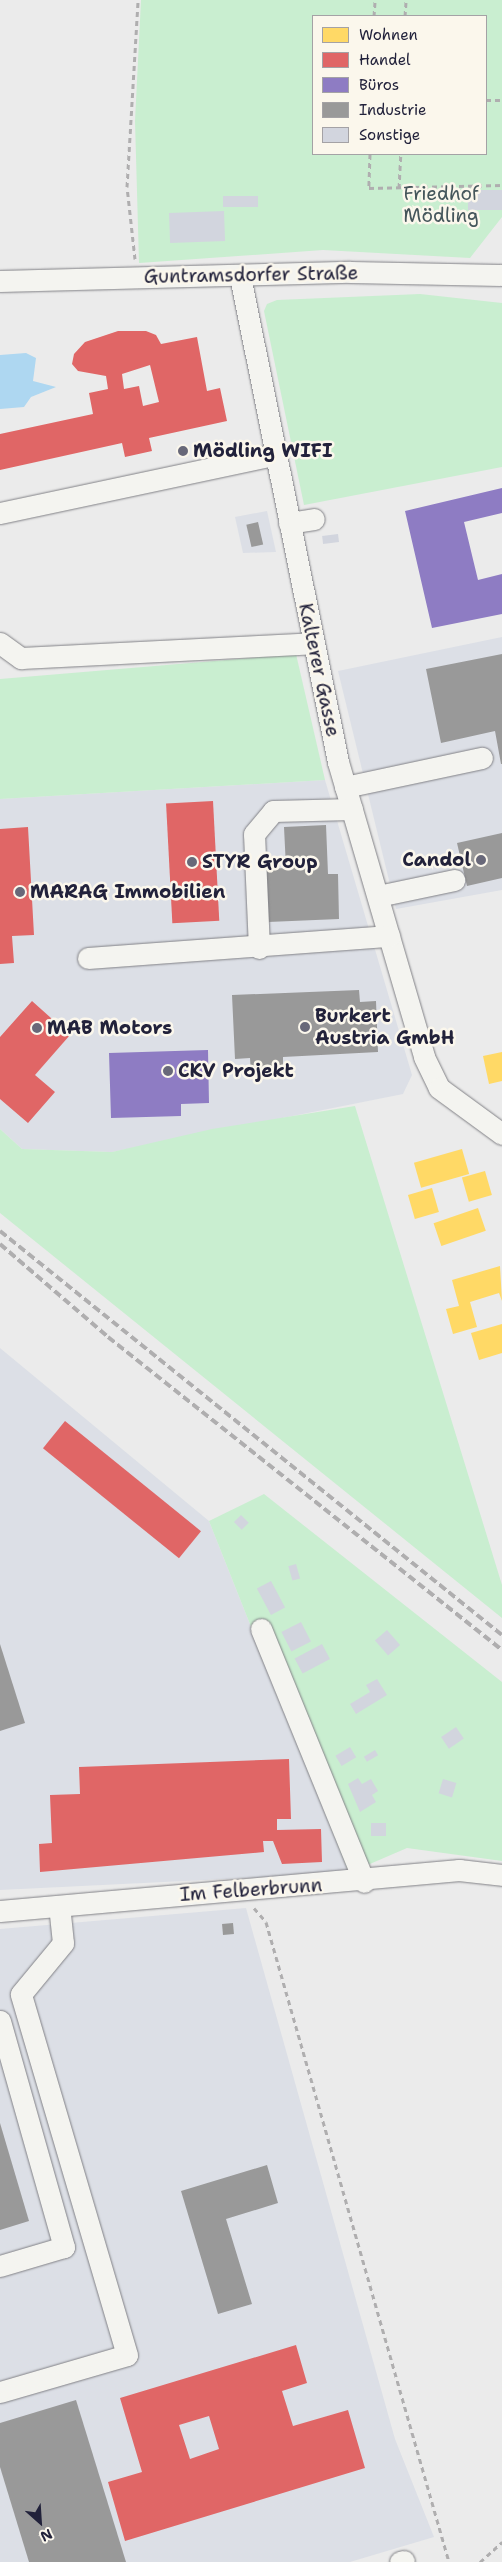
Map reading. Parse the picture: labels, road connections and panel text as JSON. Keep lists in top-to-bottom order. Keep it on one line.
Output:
{"streets":{"street":["Guntramsdorfer Straße","Kalterer Gasse","Im Felberbrunn"]},"crossings":[["Guntramsdorfer Straße","Kalterer Gasse"]],"parks":["Friedhof Mödling"],"places":["Mödling WIFI","Candol","STYR Group","MARAG Immobilien","Burkert Austria GmbH","MAB Motors","CKV Projekt"],"legend":["Wohnen","Handel","Büros","Industrie","Sonstige"],"north":"bottom right"}
